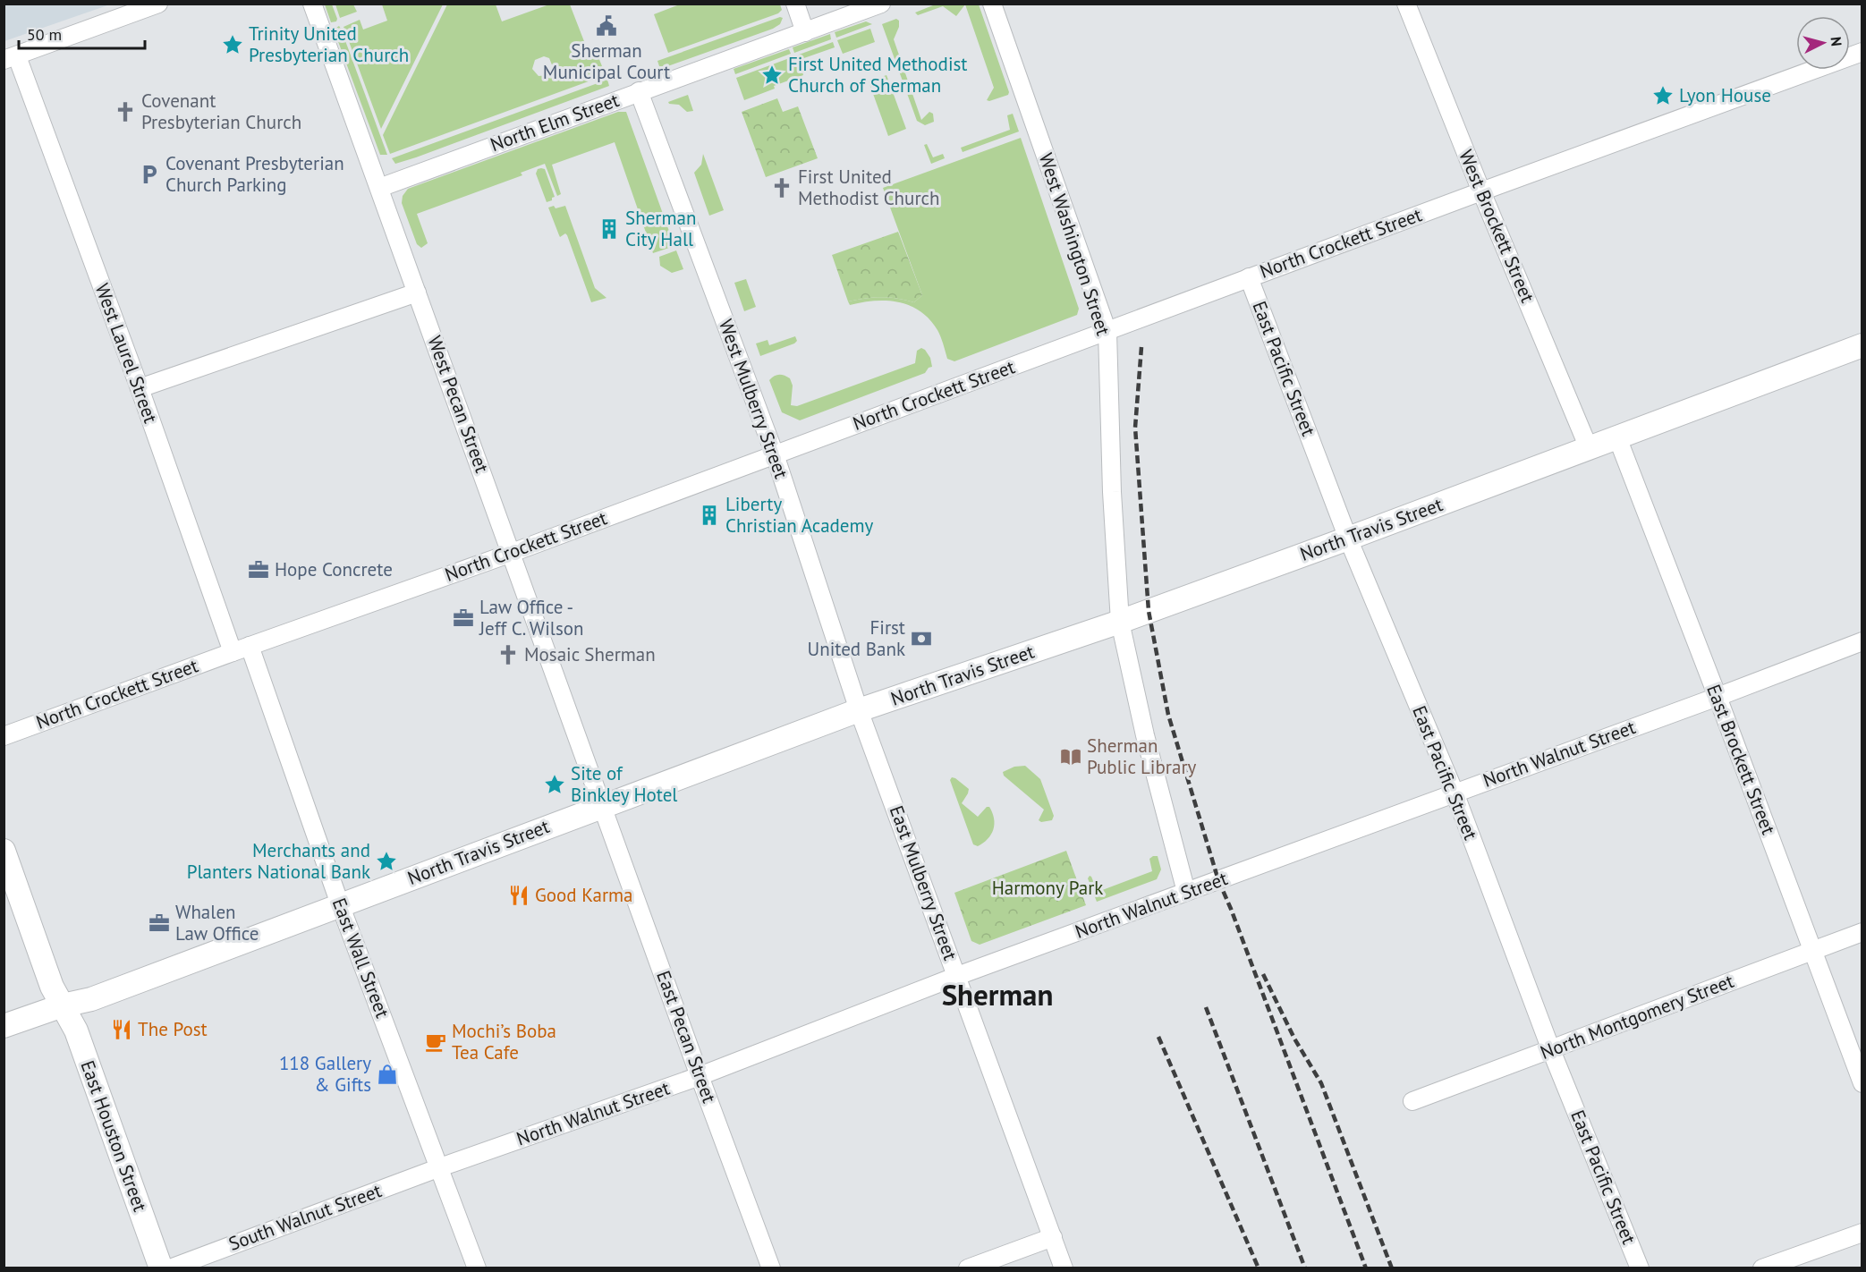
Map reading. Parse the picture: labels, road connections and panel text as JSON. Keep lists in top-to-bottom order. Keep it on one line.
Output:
{"streets":{"main road":["North Travis Street","East Houston Street"],"street":["North Elm Street","West Brockett Street","North Crockett Street","West Washington Street","West Laurel Street","East Pacific Street","West Mulberry Street","West Pecan Street","North Walnut Street","East Brockett Street","East Mulberry Street","East Wall Street","North Montgomery Street","East Pecan Street","South Walnut Street"]},"crossings":[["North Elm Street","West Mulberry Street"],["North Elm Street","West Pecan Street"],["West Brockett Street","North Crockett Street"],["West Brockett Street","North Travis Street"],["North Crockett Street","West Washington Street"],["North Crockett Street","West Laurel Street"],["North Crockett Street","East Pacific Street"],["North Crockett Street","West Mulberry Street"],["North Crockett Street","West Pecan Street"],["North Crockett Street","East Wall Street"],["West Washington Street","North Travis Street"],["West Washington Street","North Walnut Street"],["East Pacific Street","North Travis Street"],["East Pacific Street","North Walnut Street"],["East Pacific Street","North Montgomery Street"],["West Mulberry Street","North Travis Street"],["West Mulberry Street","East Mulberry Street"],["West Pecan Street","North Travis Street"],["West Pecan Street","East Pecan Street"],["North Travis Street","East Brockett Street"],["North Travis Street","East Mulberry Street"],["North Travis Street","East Wall Street"],["North Travis Street","East Pecan Street"],["North Travis Street","East Houston Street"],["North Walnut Street","East Brockett Street"],["North Walnut Street","East Mulberry Street"],["North Walnut Street","East Wall Street"],["North Walnut Street","East Pecan Street"],["North Walnut Street","South Walnut Street"],["East Brockett Street","North Montgomery Street"],["East Wall Street","South Walnut Street"]],"districts":["Sherman"],"parks":["Harmony Park"],"places":{"public building":["Sherman Municipal Court"],"place":["Trinity United Presbyterian Church","First United Methodist Church of Sherman","Lyon House","Site of Binkley Hotel","Merchants and Planters National Bank"],"church":["Covenant Presbyterian Church","First United Methodist Church","Mosaic Sherman"],"parking":["Covenant Presbyterian Church Parking"],"building":["Sherman City Hall","Liberty Christian Academy"],"office":["Hope Concrete","Law Office - Jeff C. Wilson","Whalen Law Office"],"bank":["First United Bank"],"library":["Sherman Public Library"],"restaurant":["Good Karma","The Post"],"cafe":["Mochi’s Boba Tea Cafe"],"shop":["118 Gallery & Gifts"]},"scale_bar":"50 m","north":"right"}
